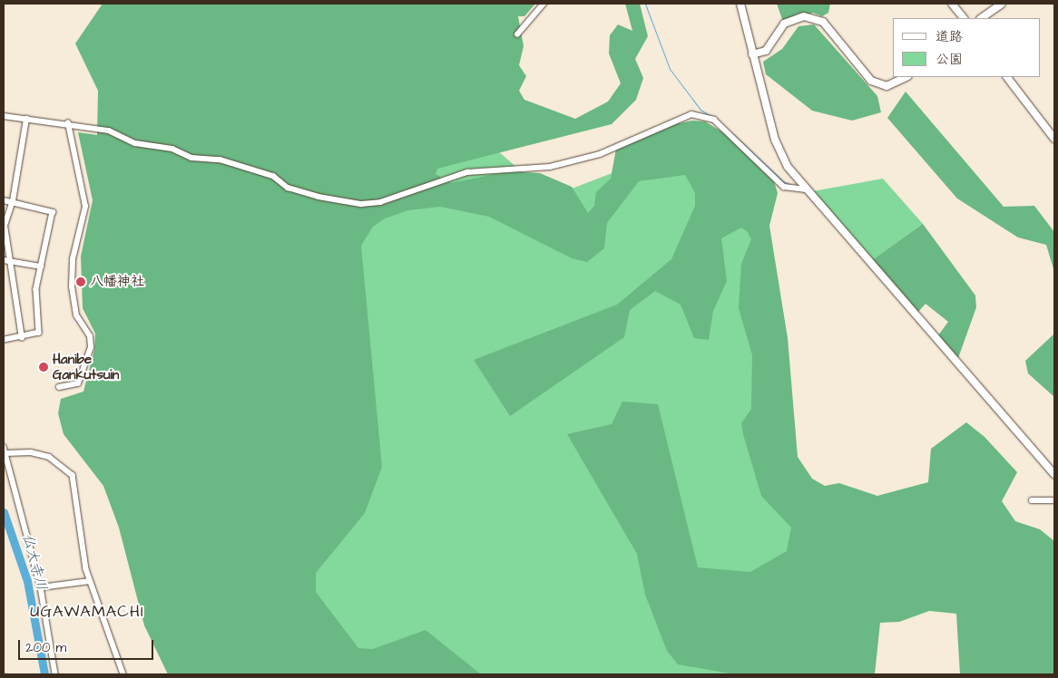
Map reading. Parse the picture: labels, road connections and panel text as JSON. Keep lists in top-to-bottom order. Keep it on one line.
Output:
{"districts":["UGAWAMACHI"],"water":["仏大寺川"],"places":["八幡神社","Hanibe Gankutsuin"],"legend":["道路","公園"],"scale_bar":"200 m"}
